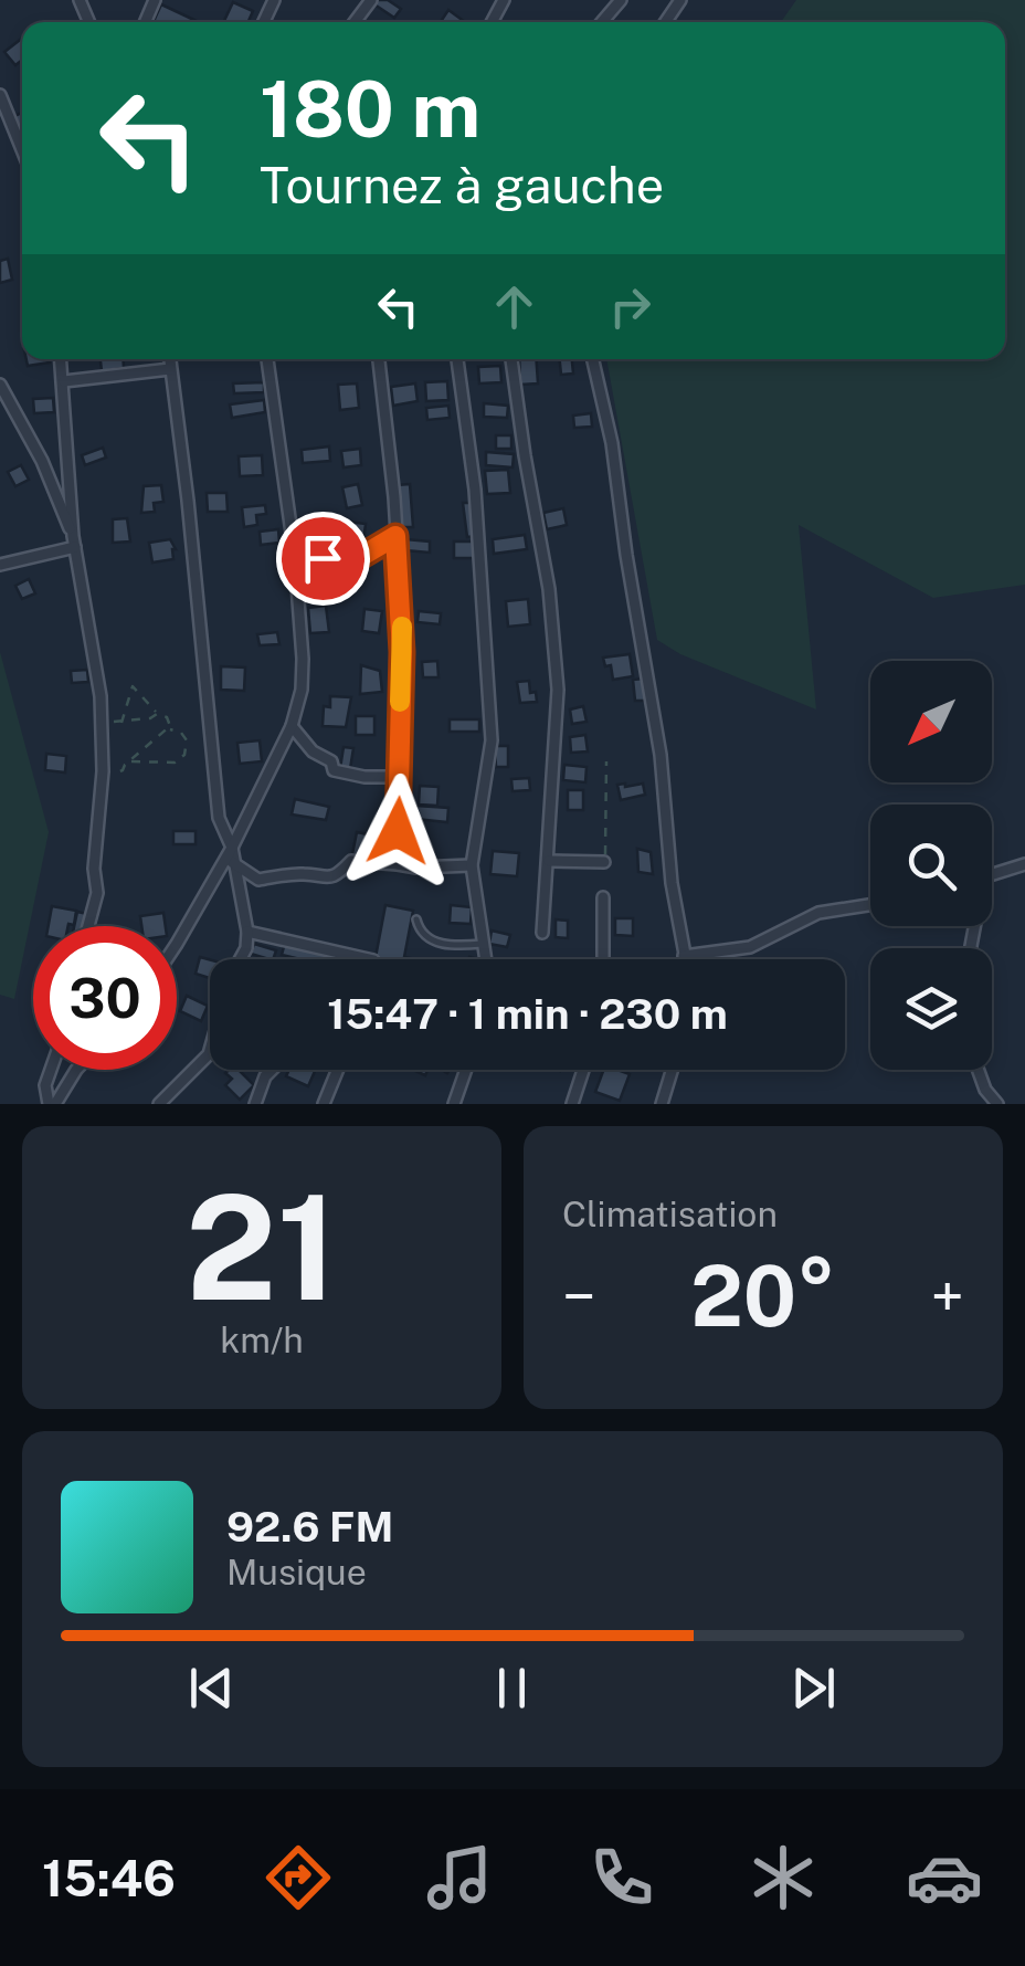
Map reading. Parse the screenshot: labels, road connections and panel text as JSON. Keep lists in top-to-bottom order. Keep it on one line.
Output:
{"north":"bottom left","page":{"turn":["180 m","Tournez à gauche"],"limit":"30","trip":"15:47 · 1 min · 230 m","tile":[["21","km/h"],"Climatisation"],"heat":["−","20°","+"],"song":["92.6 FM","Musique"],"tabs":"15:46"}}
